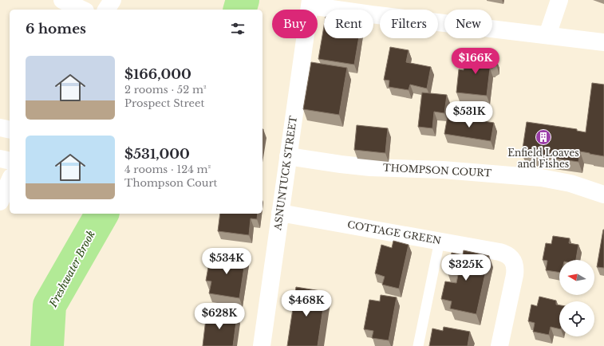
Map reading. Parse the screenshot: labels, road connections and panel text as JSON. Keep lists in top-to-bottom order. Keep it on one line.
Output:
{"streets":{"street":["THOMPSON COURT","ASNUNTUCK STREET","COTTAGE GREEN"]},"crossings":[["THOMPSON COURT","ASNUNTUCK STREET"],["ASNUNTUCK STREET","COTTAGE GREEN"]],"water":["Freshwater Brook"],"places":{"building":["Enfield Loaves and Fishes"]},"north":"left","page":{"chip":["Buy","Rent","Filters","New"],"heading":"6 homes","price":["$166K","$531K","$534K","$325K","$468K","$628K"],"list":[{"name":"$166,000","note":"2 rooms · 52 m² · Prospect Street"},{"name":"$531,000","note":"4 rooms · 124 m² · Thompson Court"}]}}
